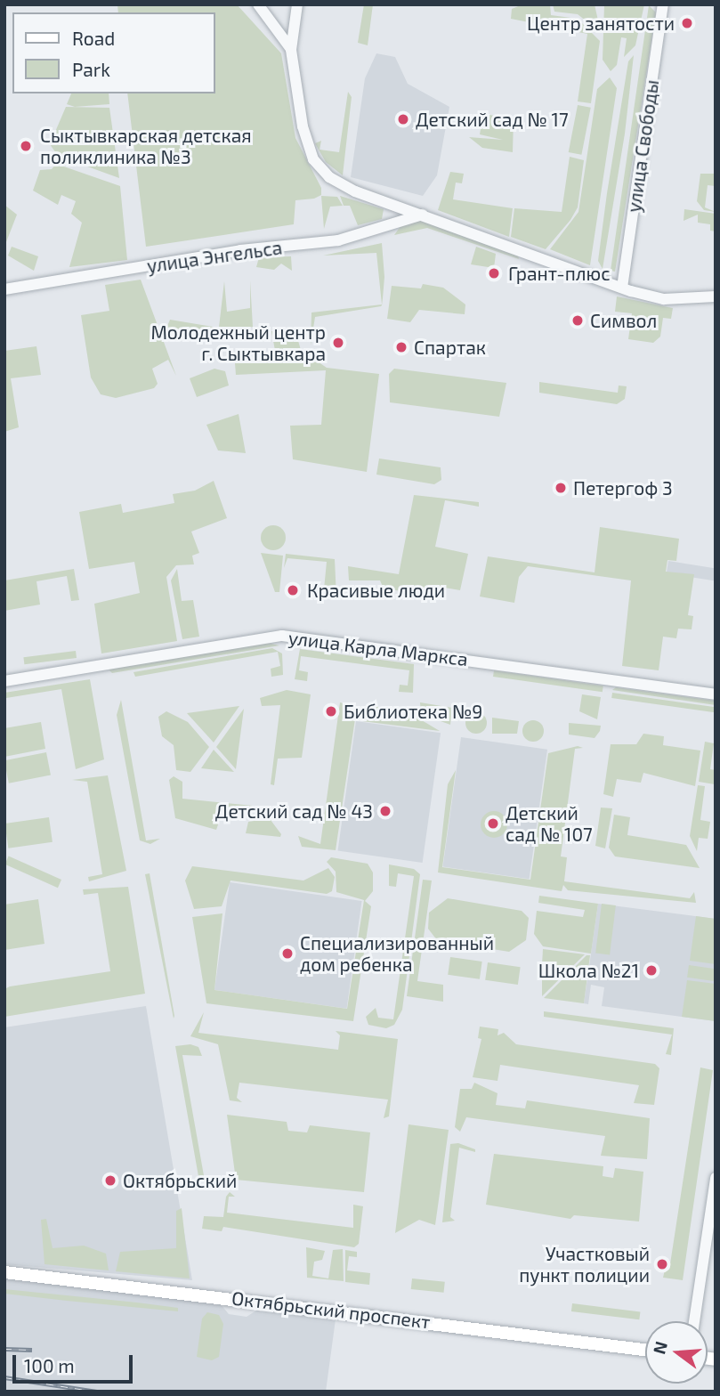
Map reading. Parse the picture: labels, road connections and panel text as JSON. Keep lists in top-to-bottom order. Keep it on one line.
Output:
{"streets":{"main road":["Октябрьский проспект"],"street":["улица Свободы","улица Энгельса","улица Карла Маркса"]},"places":["Центр занятости","Детский сад № 17","Сыктывкарская детская поликлиника №3","Грант-плюс","Символ","Молодежный центр г. Сыктывкара","Спартак","Петергоф 3","Красивые люди","Библиотека №9","Детский сад № 43","Детский сад № 107","Специализированный дом ребенка","Школа №21","Октябрьский","Участковый пункт полиции"],"legend":["Road","Park"],"scale_bar":"100 m","north":"left"}
